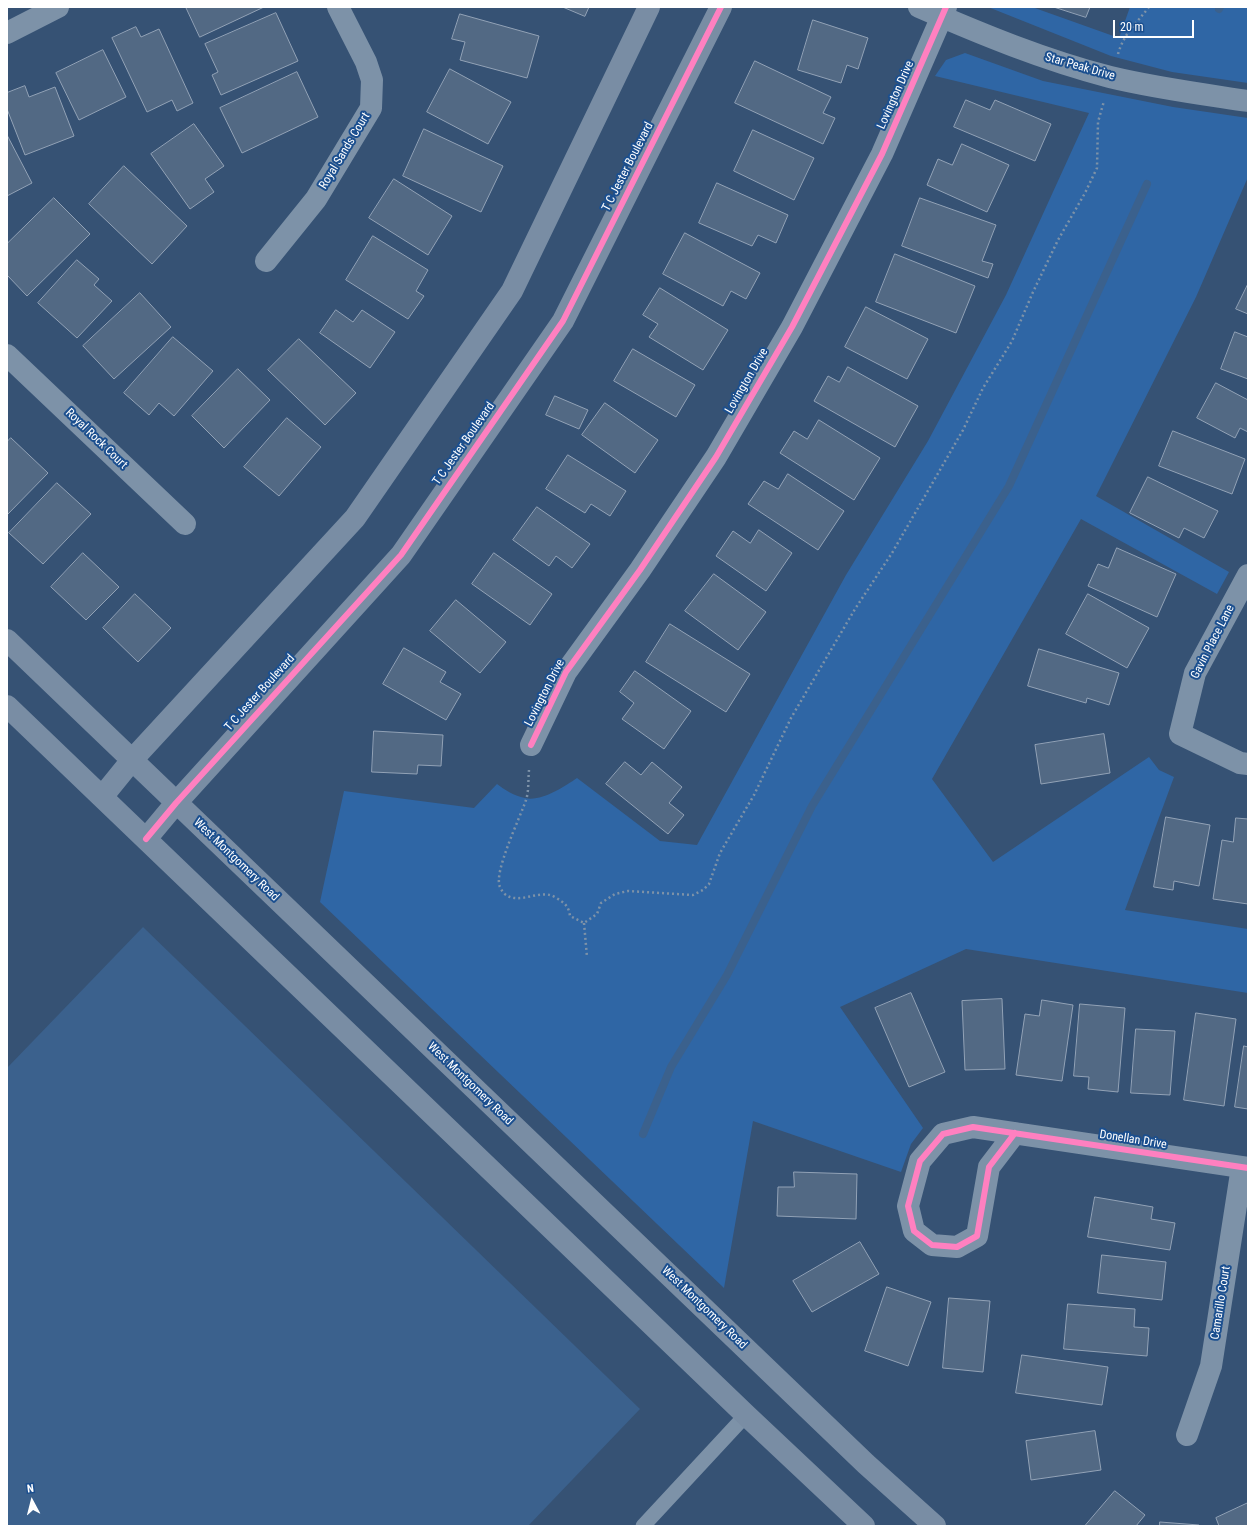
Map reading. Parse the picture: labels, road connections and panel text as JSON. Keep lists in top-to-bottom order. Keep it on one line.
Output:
{"streets":{"main road":["T C Jester Boulevard","West Montgomery Road"],"street":["Star Peak Drive","Lovington Drive","Royal Sands Court","Royal Rock Court","Gavin Place Lane","Donellan Drive","Camarillo Court"]},"crossings":[["Star Peak Drive","Lovington Drive"],["T C Jester Boulevard","West Montgomery Road"],["Donellan Drive","Camarillo Court"]],"scale_bar":"20 m","north":"top"}
